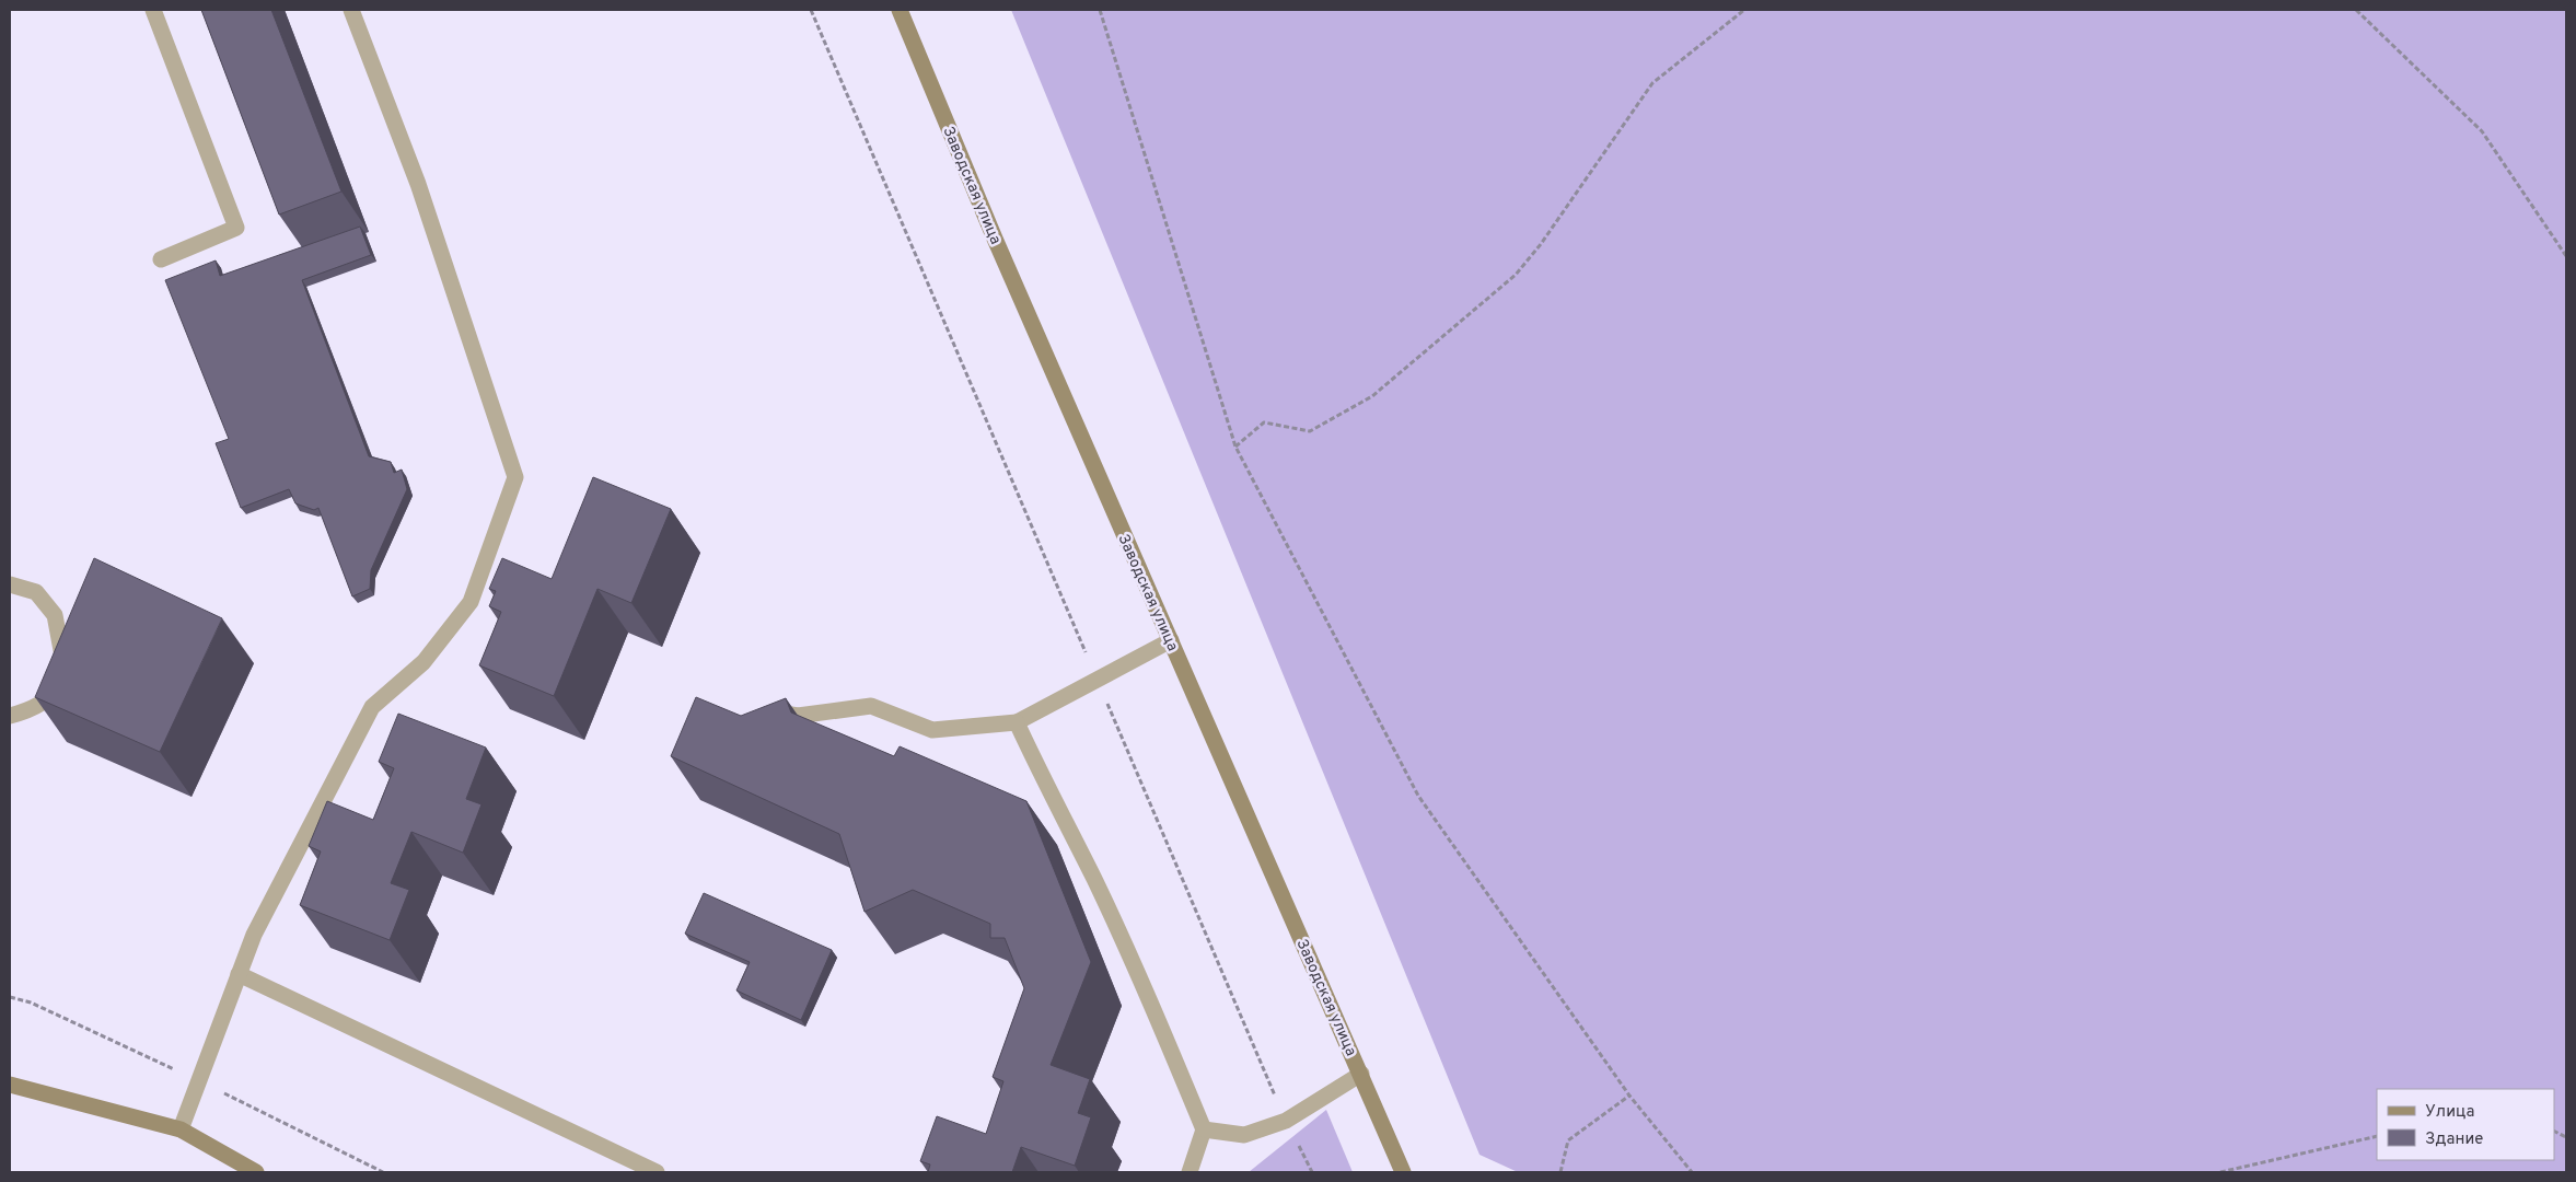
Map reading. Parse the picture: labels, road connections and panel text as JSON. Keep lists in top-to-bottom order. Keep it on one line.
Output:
{"streets":{"street":["Заводская улица"]},"legend":["Улица","Здание"]}
